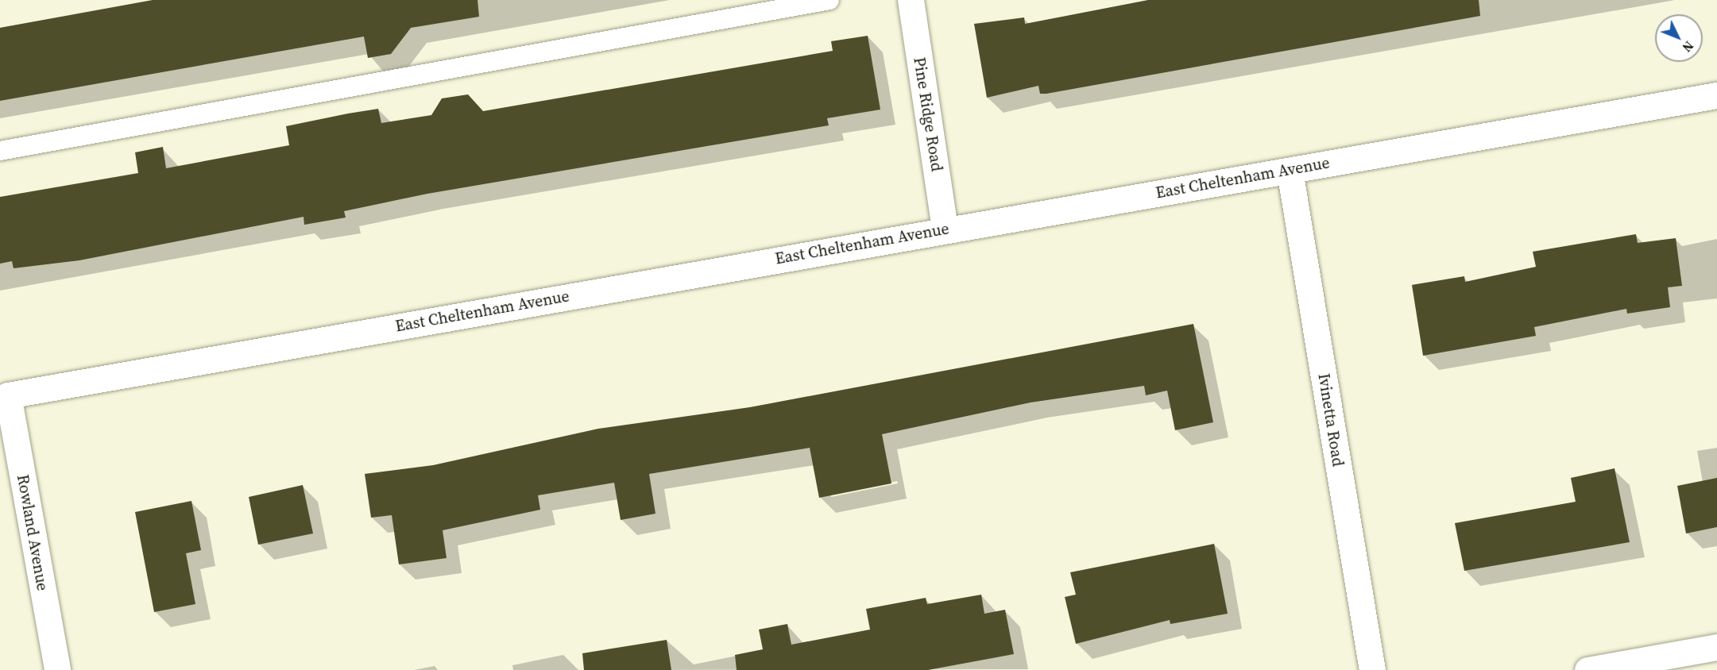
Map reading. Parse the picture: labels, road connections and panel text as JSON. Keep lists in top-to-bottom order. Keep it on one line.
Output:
{"streets":{"main road":["Pine Ridge Road","East Cheltenham Avenue","Ivinetta Road","Rowland Avenue"]},"crossings":[["Pine Ridge Road","East Cheltenham Avenue"],["East Cheltenham Avenue","Ivinetta Road"],["East Cheltenham Avenue","Rowland Avenue"]],"north":"bottom right"}
